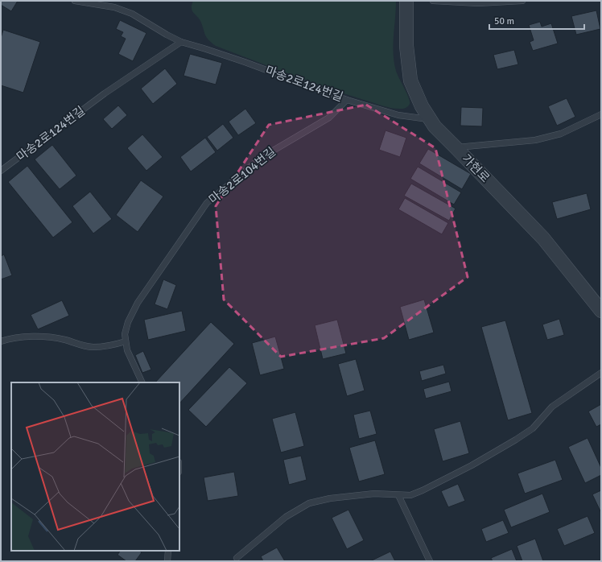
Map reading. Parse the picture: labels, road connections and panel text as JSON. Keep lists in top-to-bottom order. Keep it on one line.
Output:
{"streets":{"street":["가현로"],"lane":["마송2로124번길","마송2로104번길"]},"crossings":[["마송2로124번길","가현로"],["마송2로124번길","마송2로104번길"]],"scale_bar":"50 m"}
